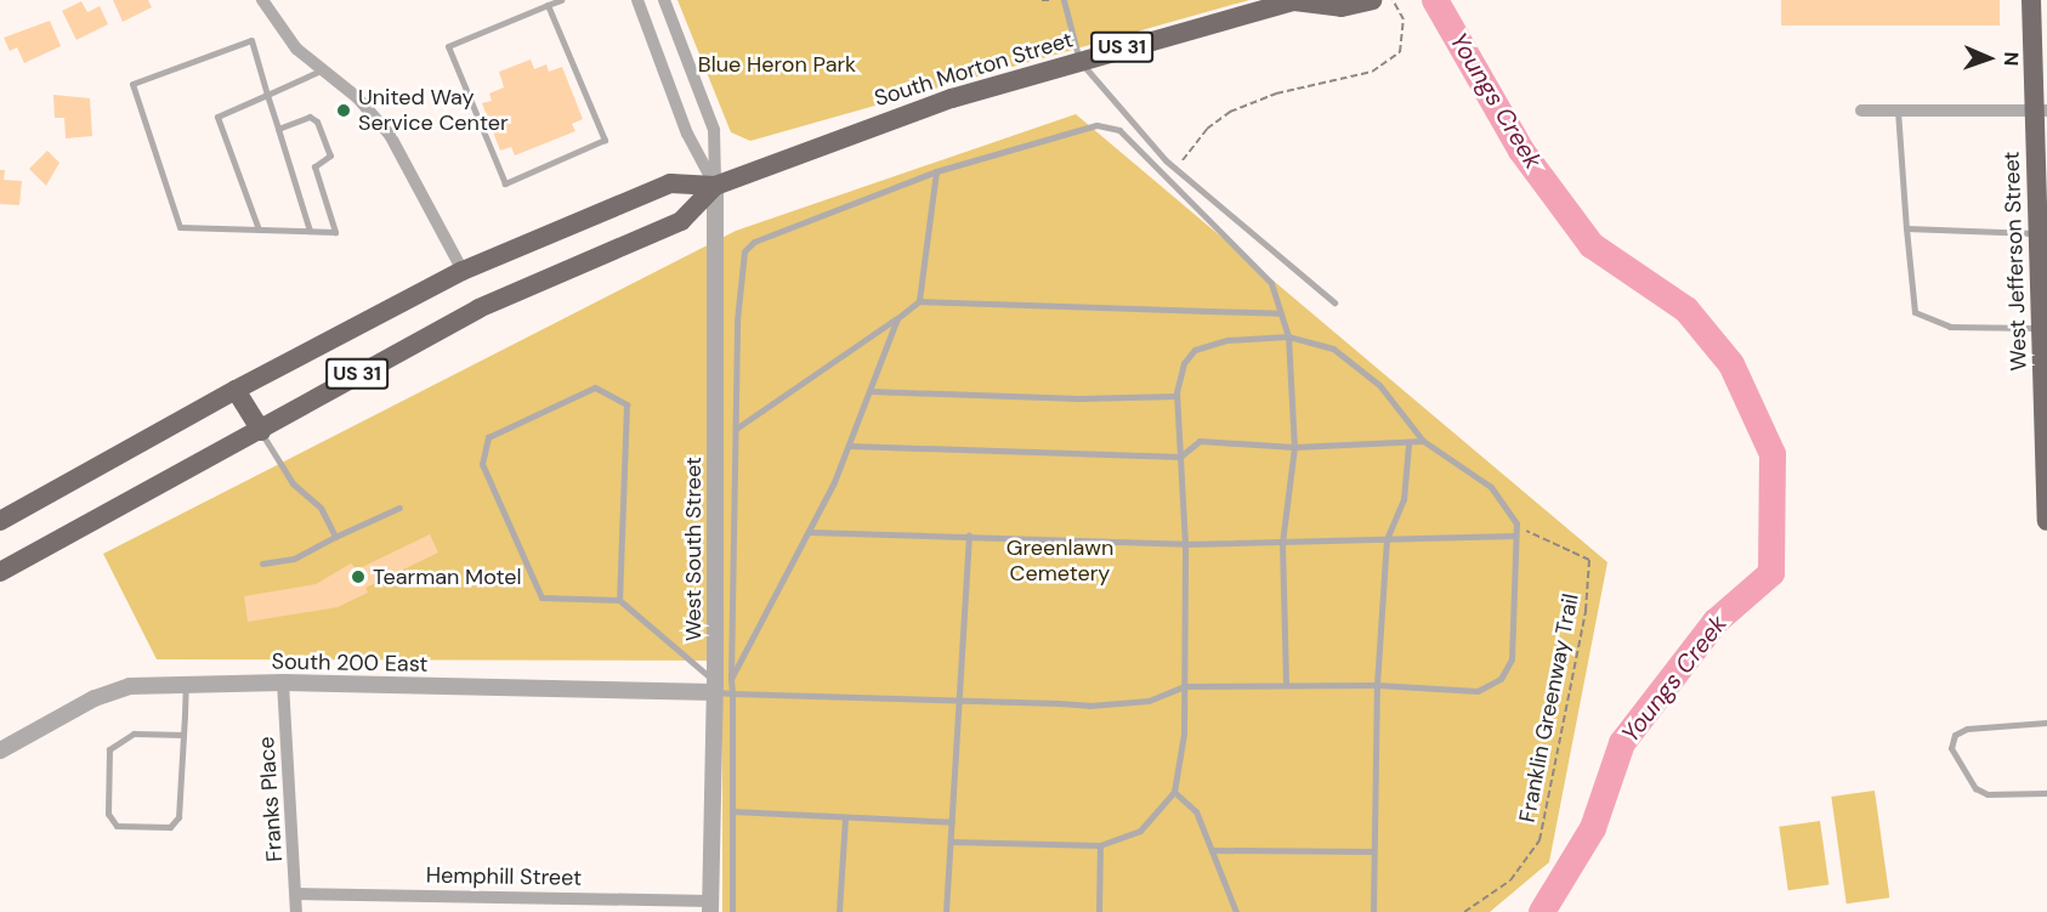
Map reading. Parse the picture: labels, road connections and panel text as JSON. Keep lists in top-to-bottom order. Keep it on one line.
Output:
{"streets":{"main road":["US 31","South Morton Street","West Jefferson Street"],"street":["West South Street","South 200 East","Franks Place","Hemphill Street"],"path":["Franklin Greenway Trail"]},"crossings":[["US 31","South Morton Street"],["US 31","West South Street"],["South Morton Street","West South Street"],["West South Street","South 200 East"],["West South Street","Hemphill Street"],["South 200 East","Franks Place"],["Franks Place","Hemphill Street"]],"water":["Youngs Creek"],"parks":["Blue Heron Park","Greenlawn Cemetery"],"places":["United Way Service Center","Tearman Motel"],"north":"right"}
